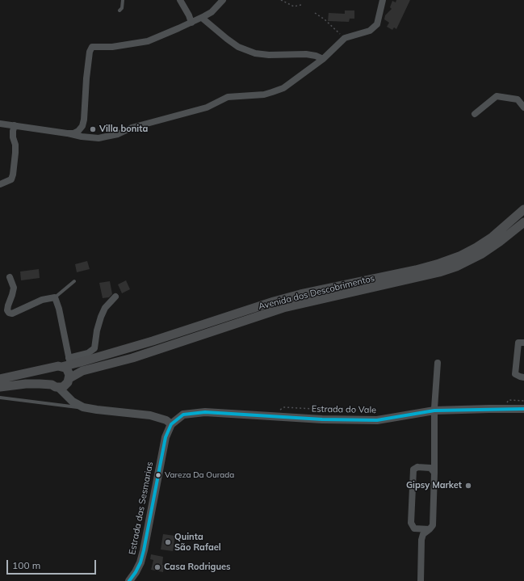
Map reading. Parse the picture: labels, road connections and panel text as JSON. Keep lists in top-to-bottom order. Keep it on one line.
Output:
{"streets":{"main road":["Avenida dos Descobrimentos"],"street":["Estrada do Vale","Estrada das Sesmarias"]},"crossings":[["Estrada do Vale","Estrada das Sesmarias"]],"places":["Villa bonita","Vareza Da Ourada","Gipsy Market","Quinta São Rafael","Casa Rodrigues"],"scale_bar":"100 m"}
